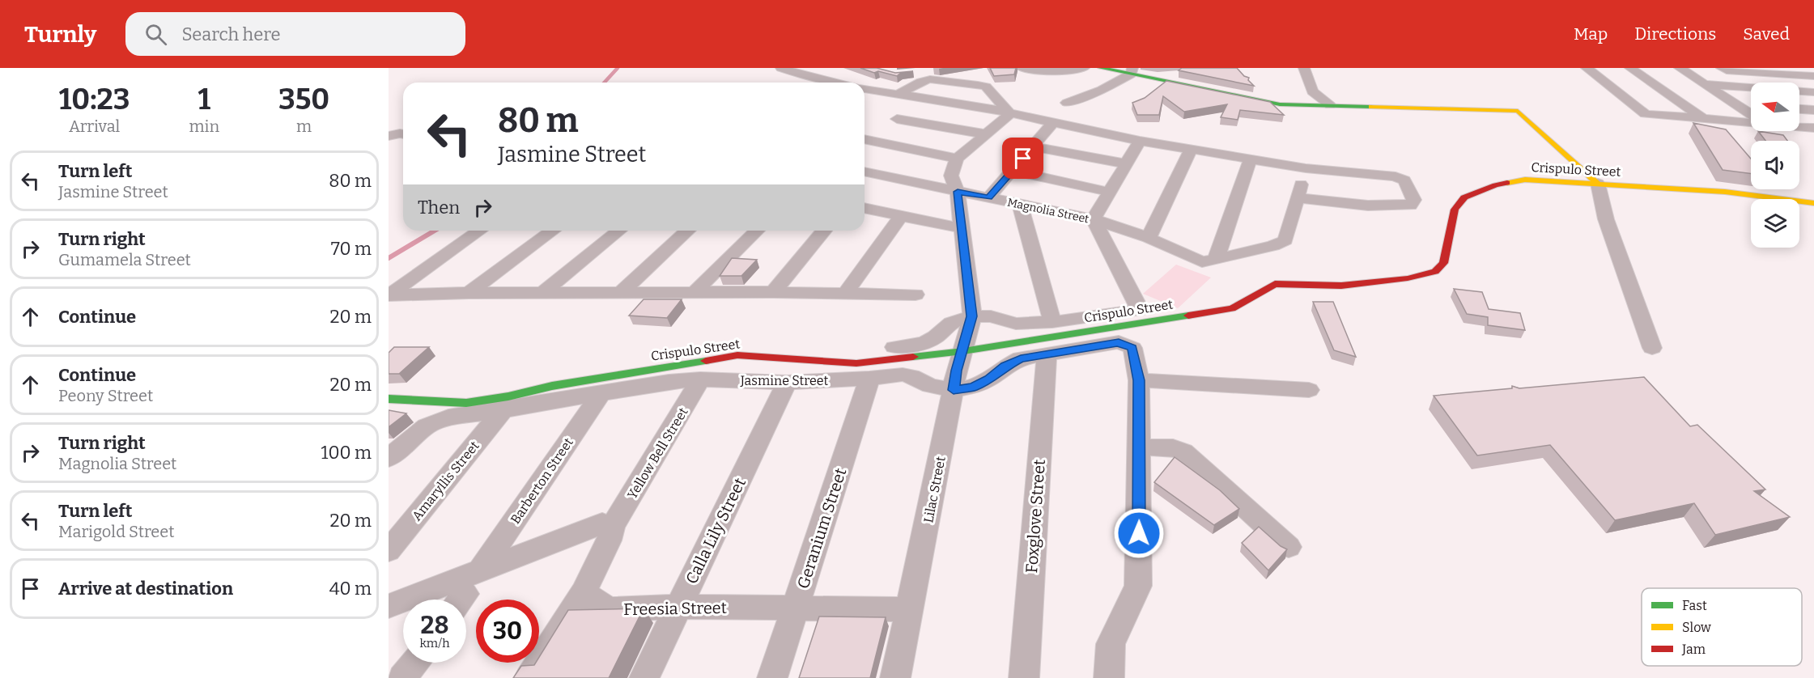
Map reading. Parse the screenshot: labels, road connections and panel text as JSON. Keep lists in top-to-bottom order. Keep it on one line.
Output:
{"streets":{"street":["Crispulo Street","Magnolia Street","Jasmine Street","Yellow Bell Street","Amaryllis Street","Barberton Street","Lilac Street","Foxglove Street","Geranium Street","Calla Lily Street","Freesia Street"]},"crossings":[["Crispulo Street","Jasmine Street"],["Crispulo Street","Lilac Street"],["Jasmine Street","Yellow Bell Street"],["Jasmine Street","Amaryllis Street"],["Jasmine Street","Barberton Street"],["Jasmine Street","Lilac Street"],["Jasmine Street","Foxglove Street"],["Jasmine Street","Geranium Street"],["Jasmine Street","Calla Lily Street"],["Lilac Street","Freesia Street"],["Geranium Street","Freesia Street"],["Calla Lily Street","Freesia Street"]],"legend":["Fast","Slow","Jam"],"north":"left","page":{"header":"Turnly","search":"Search here","nav":["Map","Directions","Saved"],"eta":["10:23","Arrival","1","min","350","m"],"turn":["80 m","Jasmine Street"],"list":[{"name":"Turn left","note":"Jasmine Street","value":"80 m"},{"name":"Turn right","note":"Gumamela Street","value":"70 m"},{"name":"Continue","value":"20 m"},{"name":"Continue","note":"Peony Street","value":"20 m"},{"name":"Turn right","note":"Magnolia Street","value":"100 m"},{"name":"Turn left","note":"Marigold Street","value":"20 m"},{"name":"Arrive at destination","value":"40 m"}],"then":"Then","speed":"28 km/h","limit":"30"}}
